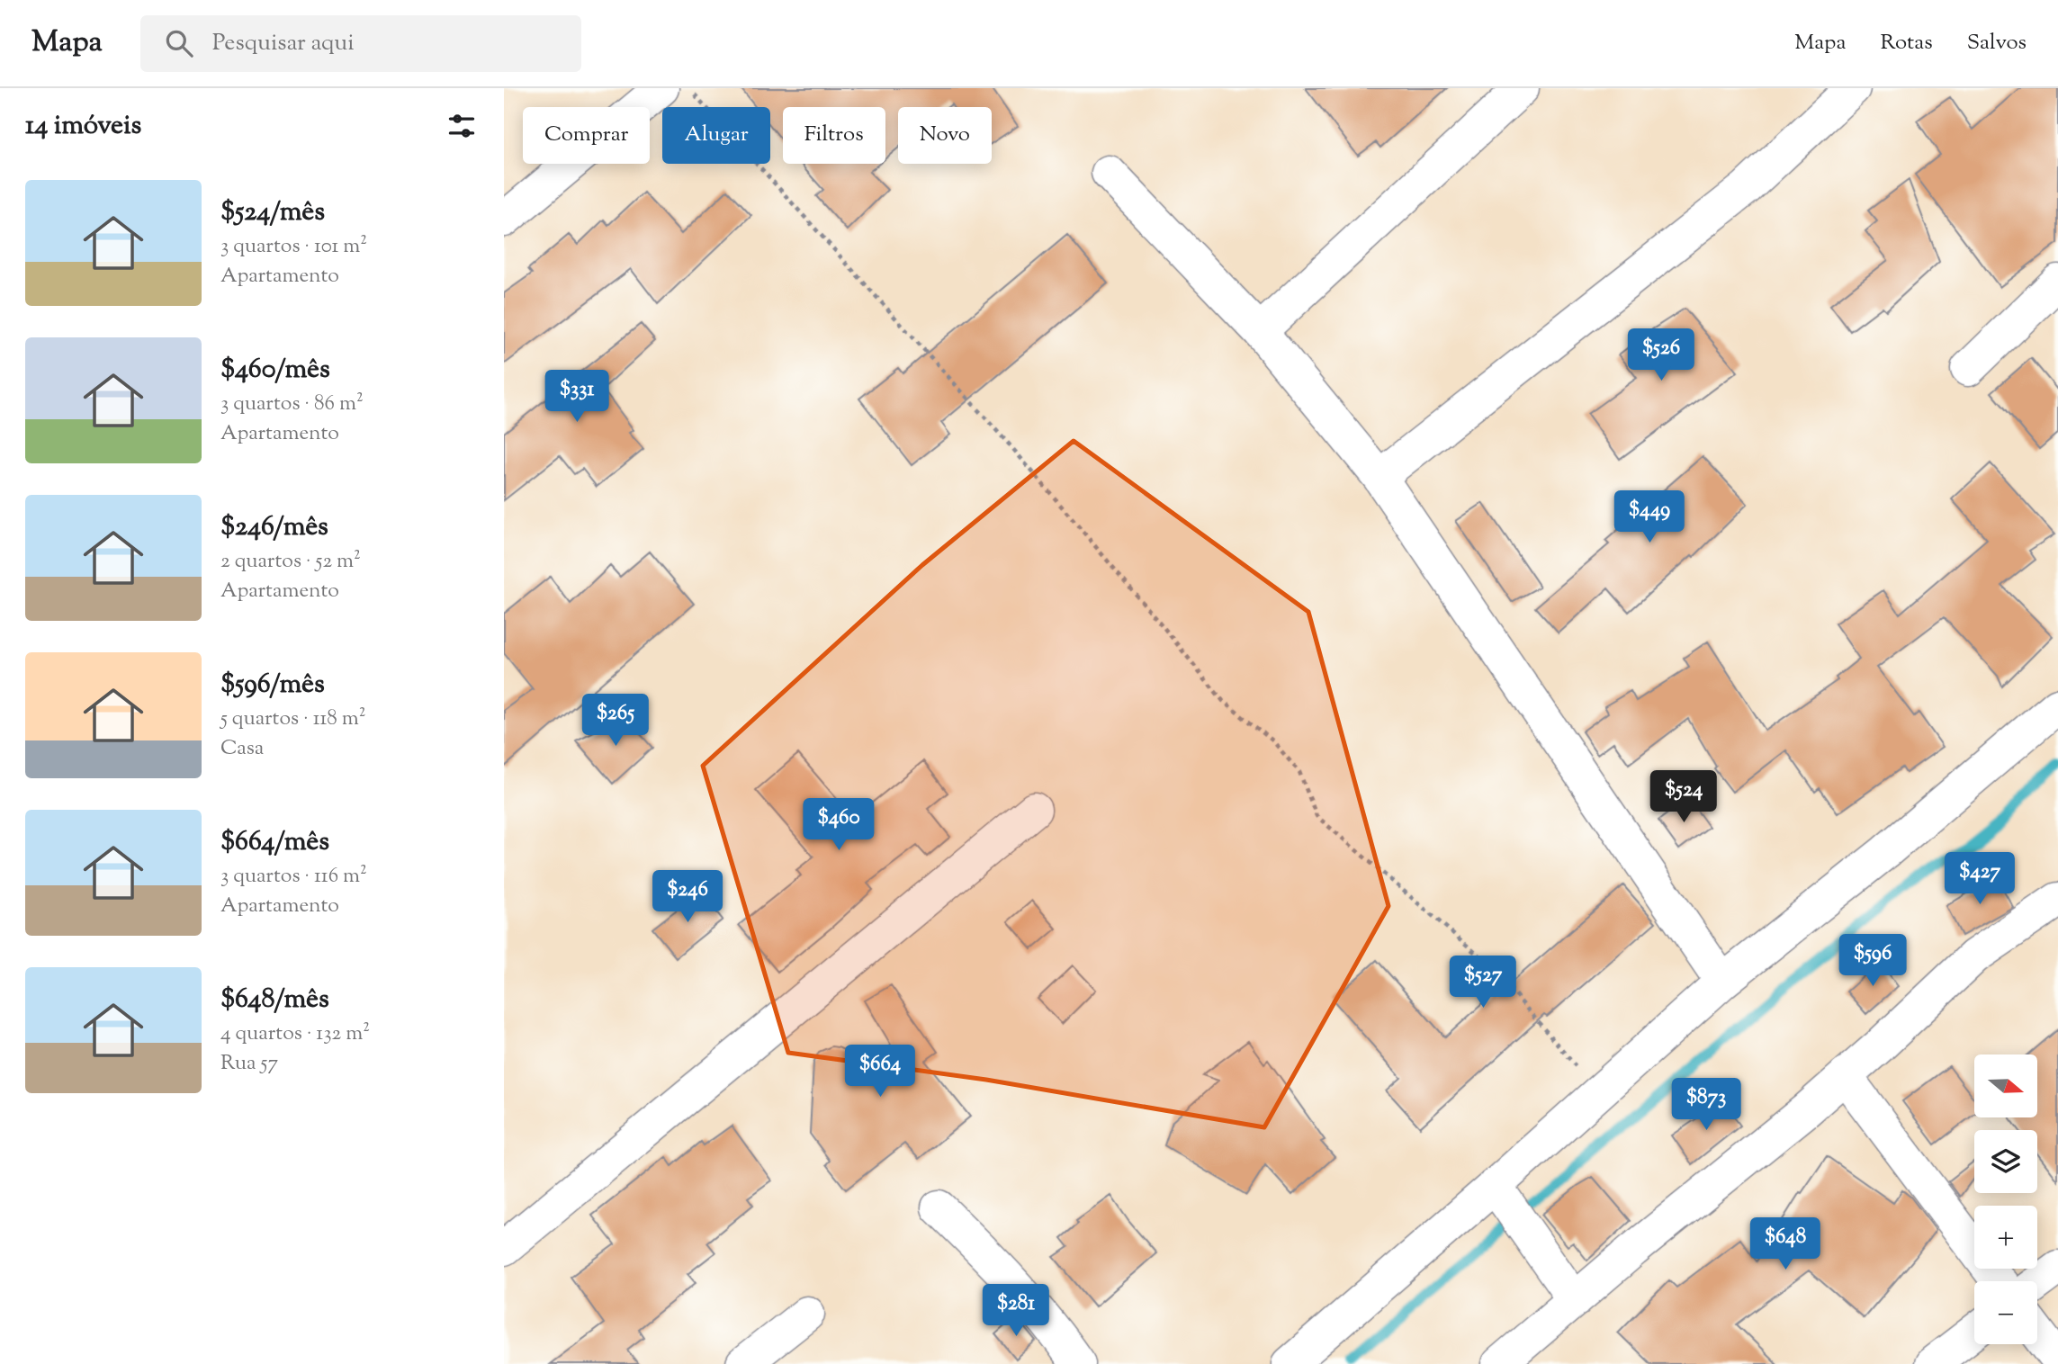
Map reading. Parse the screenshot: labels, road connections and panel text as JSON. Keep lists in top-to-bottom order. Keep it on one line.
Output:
{"north":"right","page":{"header":"Mapa","search":"Pesquisar aqui","nav":["Mapa","Rotas","Salvos"],"heading":"14 imóveis","chip":["Comprar","Alugar","Filtros","Novo"],"list":[{"name":"$524/mês","note":"3 quartos · 101 m² · Apartamento"},{"name":"$460/mês","note":"3 quartos · 86 m² · Apartamento"},{"name":"$246/mês","note":"2 quartos · 52 m² · Apartamento"},{"name":"$596/mês","note":"5 quartos · 118 m² · Casa"},{"name":"$664/mês","note":"3 quartos · 116 m² · Apartamento"},{"name":"$648/mês","note":"4 quartos · 132 m² · Rua 57"}],"price":["$526","$331","$449","$265","$524","$460","$427","$246","$596","$527","$664","$873","$648","$281"],"map_buttons":["+","−"]}}
